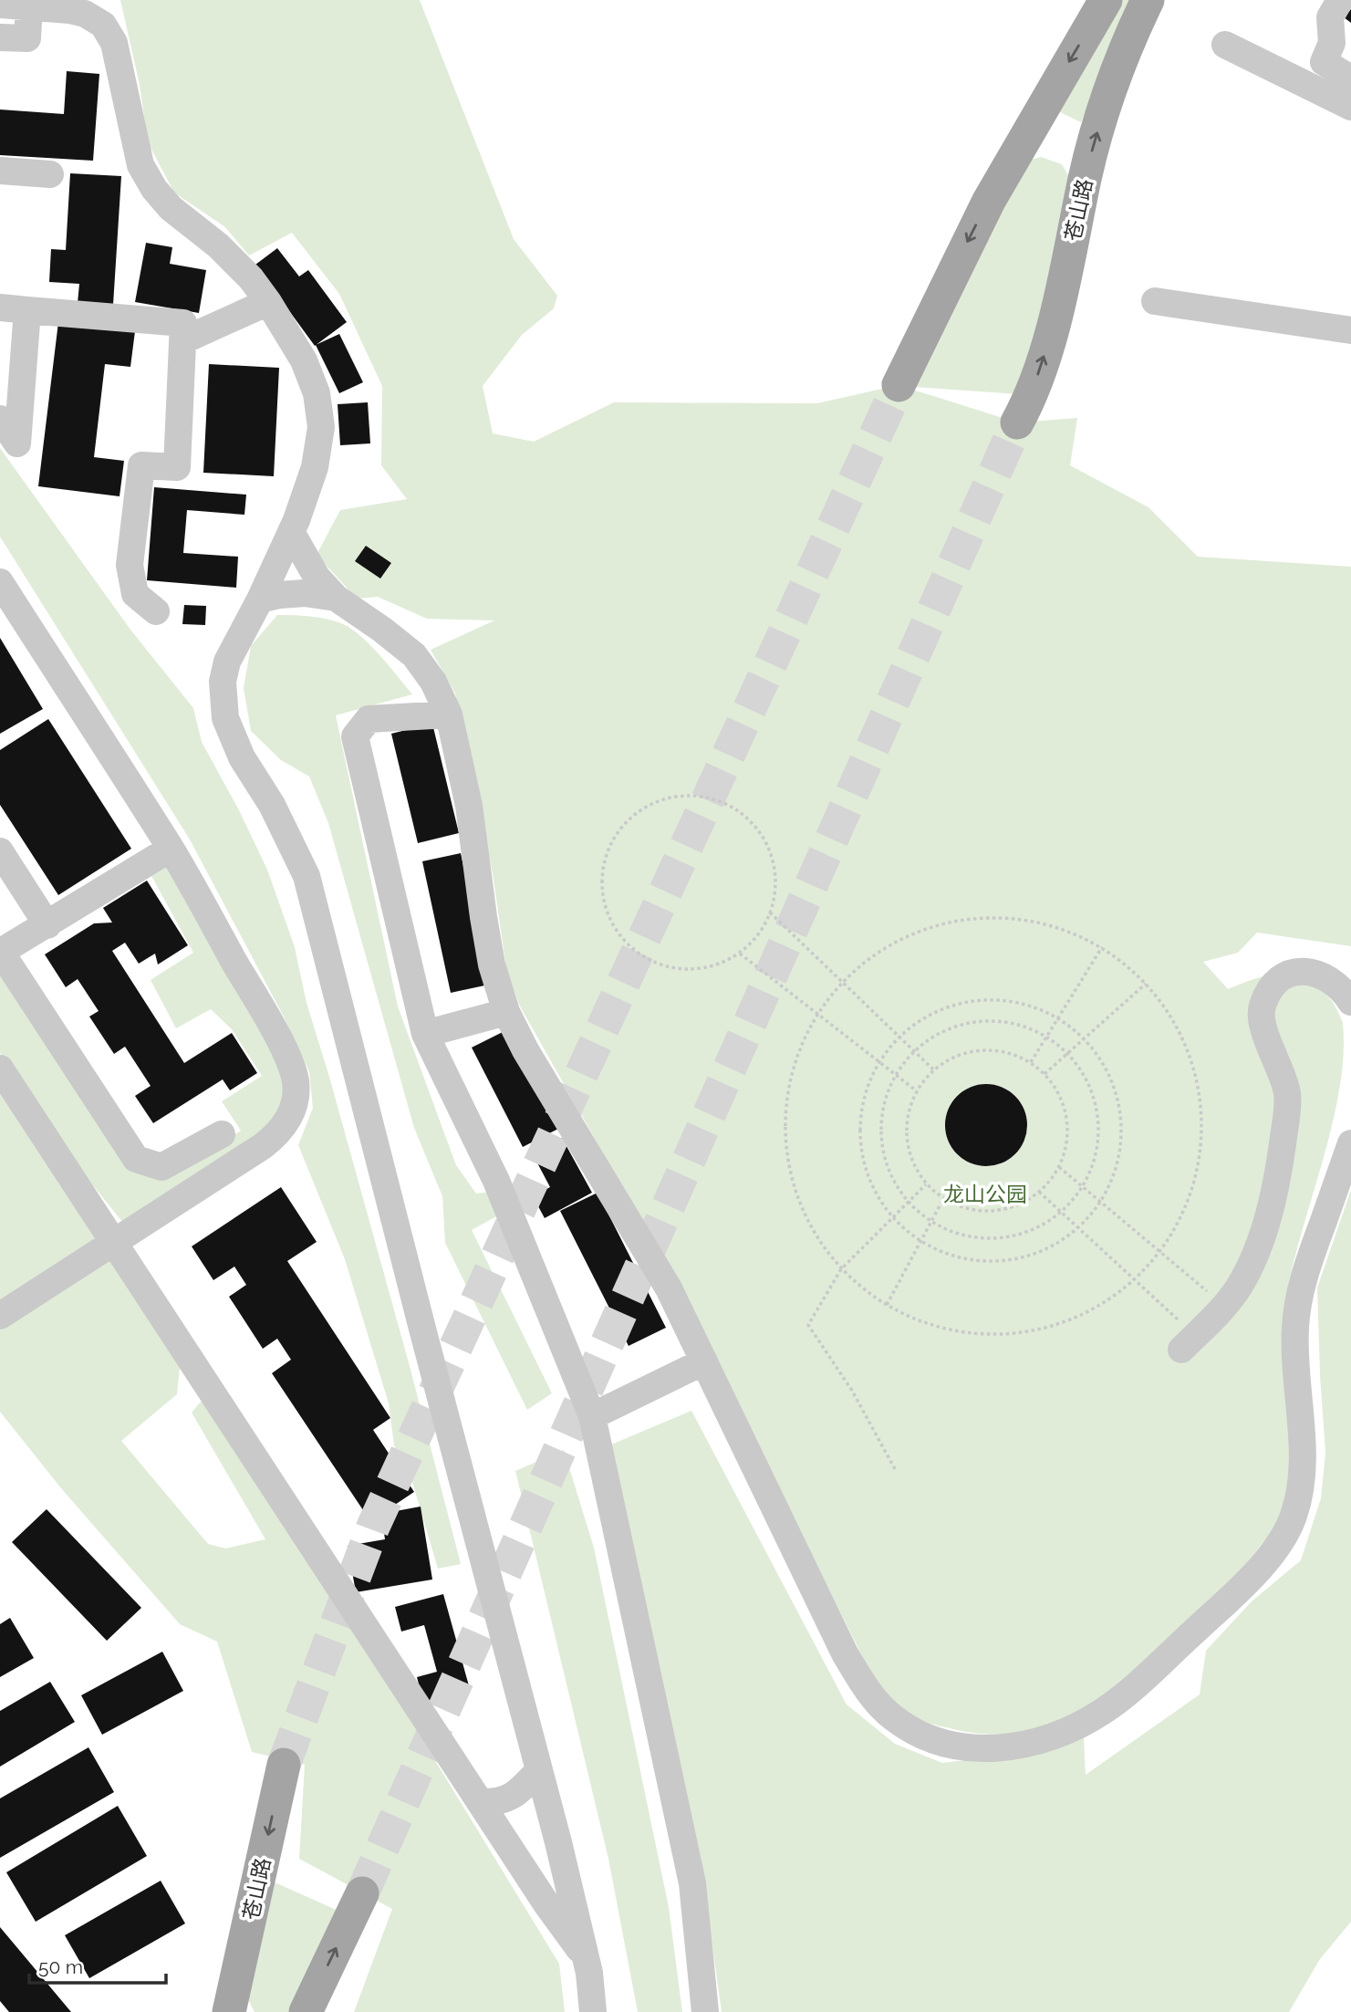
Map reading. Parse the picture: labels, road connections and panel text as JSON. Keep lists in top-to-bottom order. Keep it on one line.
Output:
{"streets":{"main road":["苍山路"]},"parks":["龙山公园"],"scale_bar":"50 m"}
